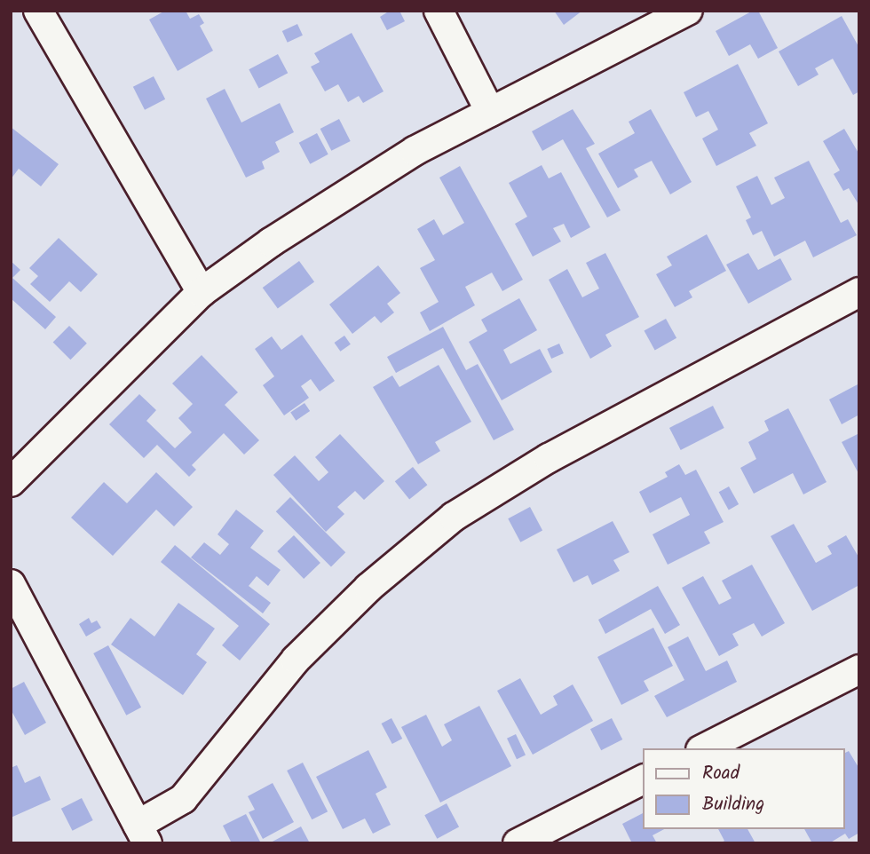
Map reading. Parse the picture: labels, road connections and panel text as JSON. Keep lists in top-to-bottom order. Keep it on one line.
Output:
{"legend":["Road","Building"]}
